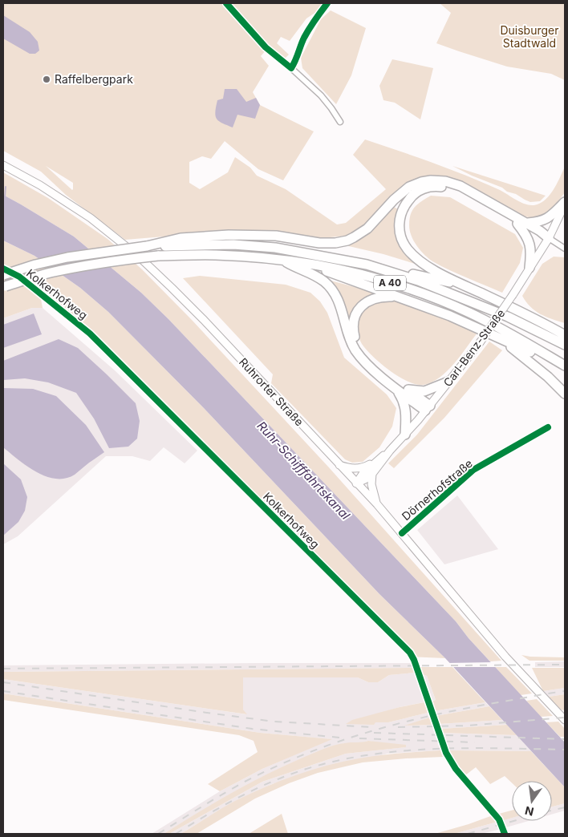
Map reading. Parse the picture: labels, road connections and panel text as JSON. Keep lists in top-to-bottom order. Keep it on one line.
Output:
{"streets":{"highway":["A 40"],"main road":["Carl-Benz-Straße","Ruhrorter Straße"],"street":["Kolkerhofweg","Dörnerhofstraße"]},"crossings":[["Carl-Benz-Straße","Ruhrorter Straße"],["Ruhrorter Straße","Dörnerhofstraße"]],"water":["Ruhr-Schifffahrtskanal"],"parks":["Duisburger Stadtwald"],"places":["Raffelbergpark"],"north":"bottom"}
